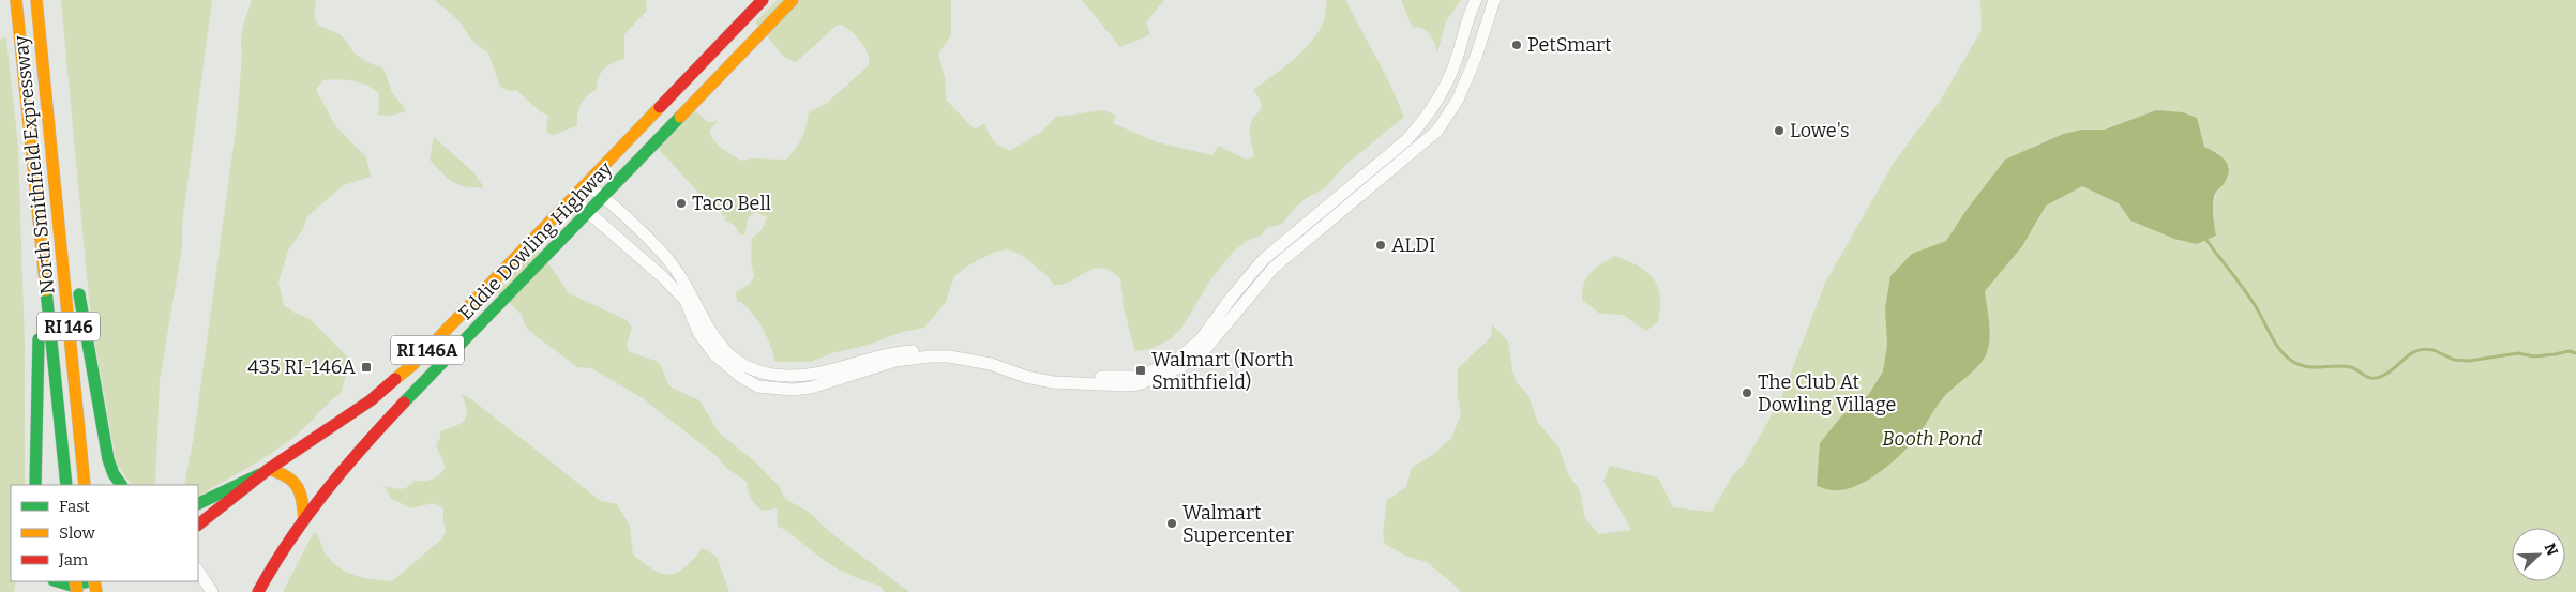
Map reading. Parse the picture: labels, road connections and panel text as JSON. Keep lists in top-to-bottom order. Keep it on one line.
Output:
{"streets":{"main road":["North Smithfield Expressway","Eddie Dowling Highway","RI 146","RI 146A"]},"crossings":[["Eddie Dowling Highway","RI 146A"]],"parks":["Booth Pond"],"places":{"other":["PetSmart","Lowe's","Taco Bell","ALDI","The Club At Dowling Village","Walmart Supercenter"],"transit":["435 RI-146A","Walmart (North Smithfield)"]},"legend":["Fast","Slow","Jam"],"north":"top right"}
